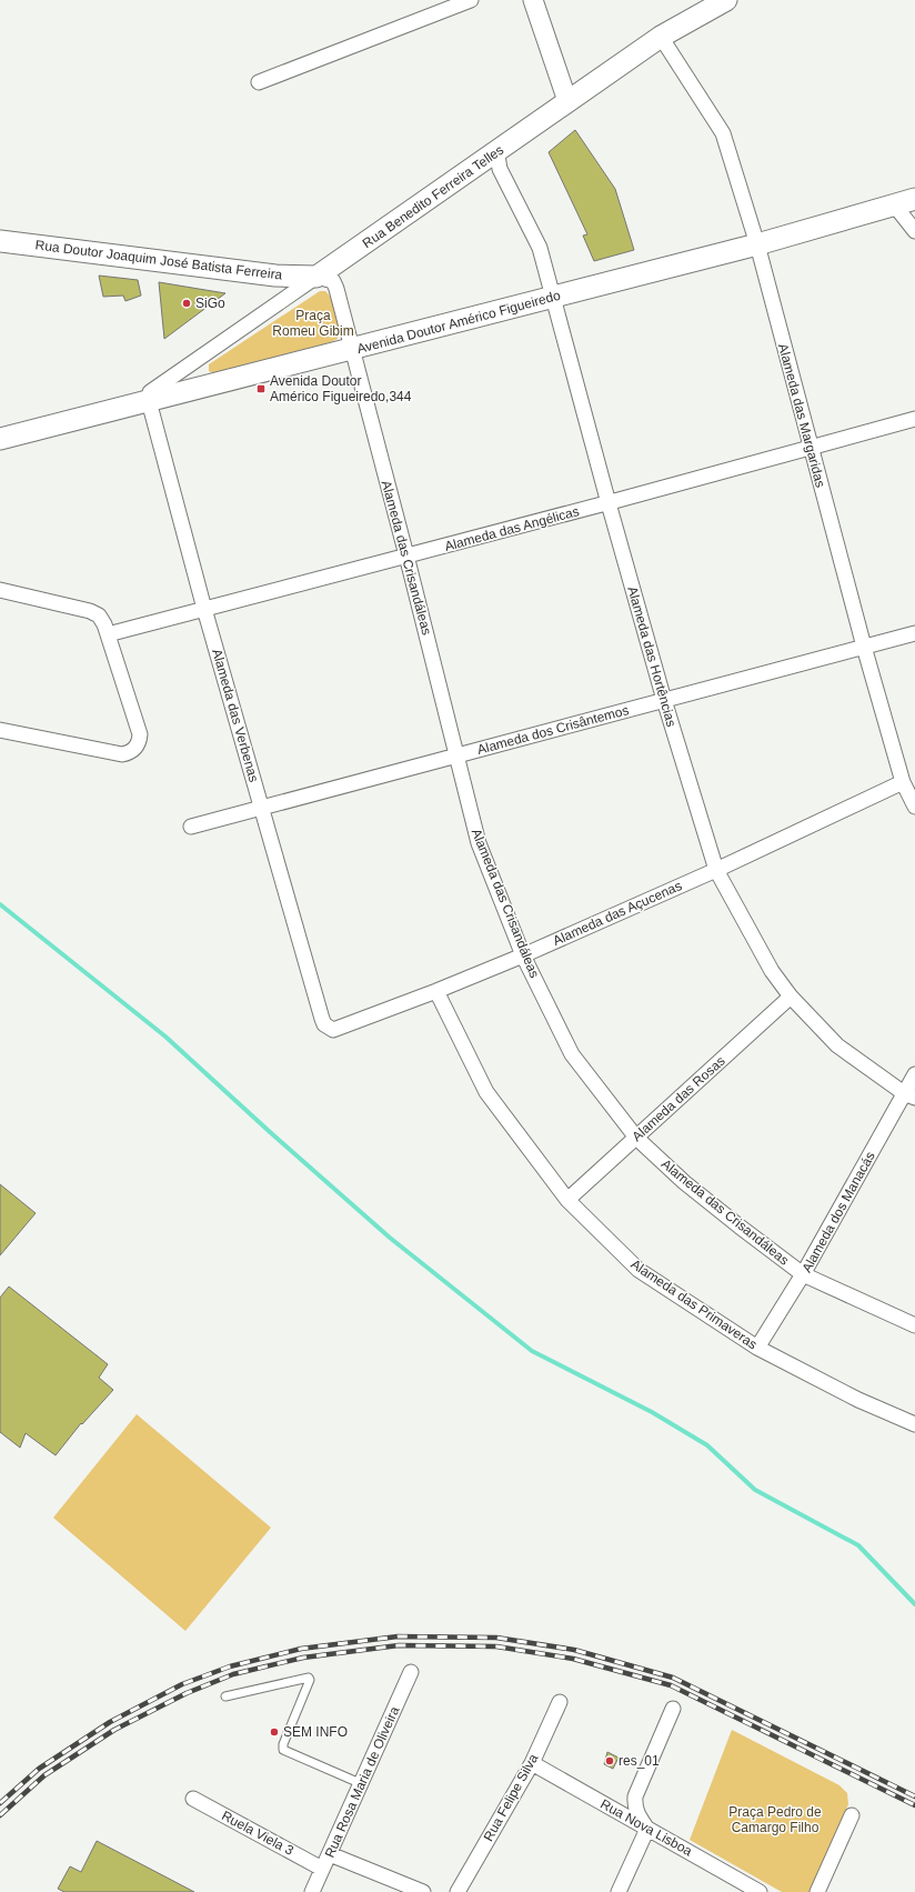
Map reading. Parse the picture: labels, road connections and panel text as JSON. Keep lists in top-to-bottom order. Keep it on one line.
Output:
{"streets":{"main road":["Rua Benedito Ferreira Telles","Rua Doutor Joaquim José Batista Ferreira","Avenida Doutor Américo Figueiredo"],"street":["Alameda das Margaridas","Alameda das Angélicas","Alameda das Crisandáleas","Alameda das Hortências","Alameda das Verbenas","Alameda dos Crisântemos","Alameda das Açucenas","Alameda das Rosas","Alameda dos Manacás","Alameda das Primaveras","Rua Rosa Maria de Oliveira","Rua Felipe Silva","Rua Nova Lisboa","Ruela Viela 3"]},"crossings":[["Rua Benedito Ferreira Telles","Rua Doutor Joaquim José Batista Ferreira"],["Rua Benedito Ferreira Telles","Avenida Doutor Américo Figueiredo"],["Rua Benedito Ferreira Telles","Alameda das Margaridas"],["Rua Benedito Ferreira Telles","Alameda das Crisandáleas"],["Rua Benedito Ferreira Telles","Alameda das Hortências"],["Rua Benedito Ferreira Telles","Alameda das Verbenas"],["Rua Doutor Joaquim José Batista Ferreira","Alameda das Crisandáleas"],["Avenida Doutor Américo Figueiredo","Alameda das Margaridas"],["Avenida Doutor Américo Figueiredo","Alameda das Crisandáleas"],["Avenida Doutor Américo Figueiredo","Alameda das Hortências"],["Avenida Doutor Américo Figueiredo","Alameda das Verbenas"],["Alameda das Margaridas","Alameda das Angélicas"],["Alameda das Margaridas","Alameda dos Crisântemos"],["Alameda das Margaridas","Alameda das Açucenas"],["Alameda das Angélicas","Alameda das Crisandáleas"],["Alameda das Angélicas","Alameda das Hortências"],["Alameda das Angélicas","Alameda das Verbenas"],["Alameda das Crisandáleas","Alameda dos Crisântemos"],["Alameda das Crisandáleas","Alameda das Açucenas"],["Alameda das Crisandáleas","Alameda das Rosas"],["Alameda das Crisandáleas","Alameda dos Manacás"],["Alameda das Hortências","Alameda dos Crisântemos"],["Alameda das Hortências","Alameda das Açucenas"],["Alameda das Hortências","Alameda das Rosas"],["Alameda das Hortências","Alameda dos Manacás"],["Alameda das Verbenas","Alameda dos Crisântemos"],["Alameda das Verbenas","Alameda das Açucenas"],["Alameda das Açucenas","Alameda das Primaveras"],["Alameda das Rosas","Alameda das Primaveras"],["Alameda dos Manacás","Alameda das Primaveras"],["Rua Rosa Maria de Oliveira","Ruela Viela 3"],["Rua Felipe Silva","Rua Nova Lisboa"]],"parks":["Praça Romeu Gibim","Praça Pedro de Camargo Filho"],"places":{"other":["SiGo","SEM INFO","res_01"],"transit":["Avenida Doutor Américo Figueiredo,344"]}}
